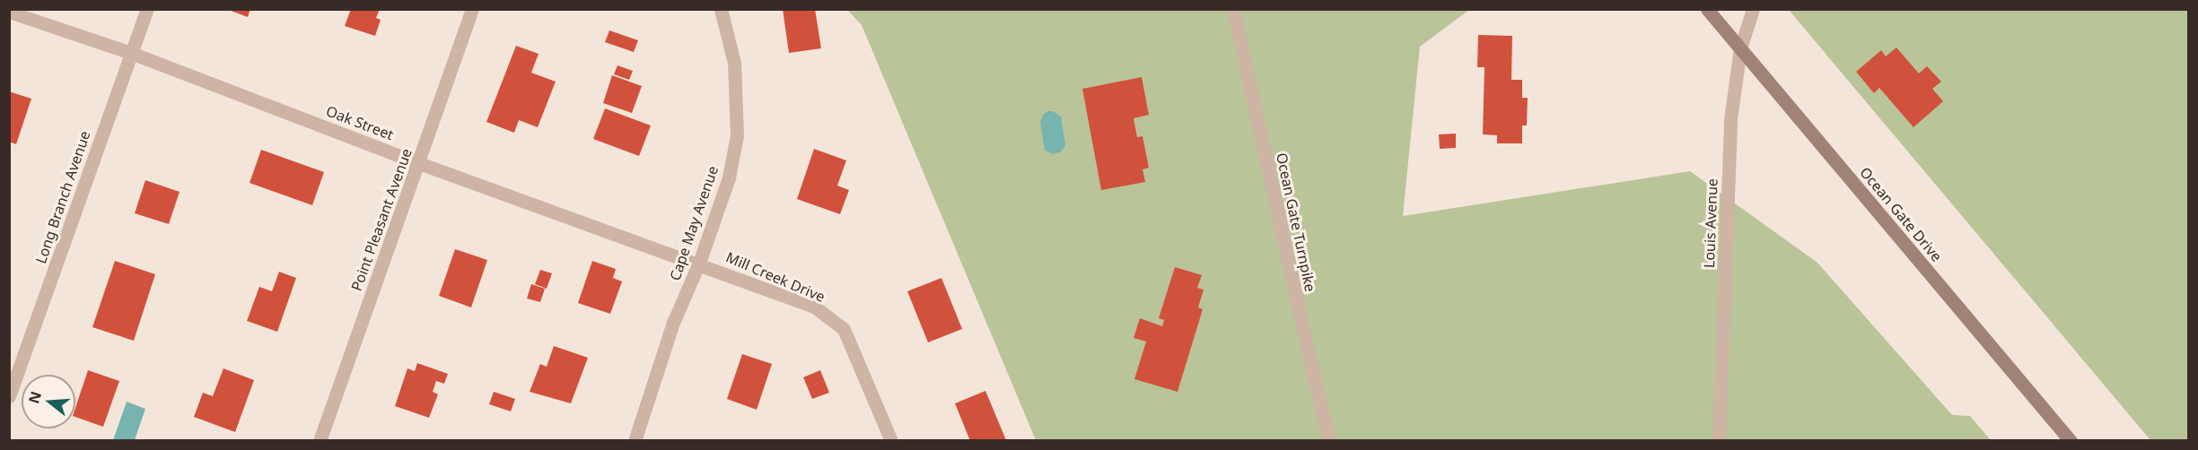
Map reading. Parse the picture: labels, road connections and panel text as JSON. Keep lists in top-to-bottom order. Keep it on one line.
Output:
{"streets":{"main road":["Ocean Gate Drive"],"street":["Oak Street","Long Branch Avenue","Point Pleasant Avenue","Ocean Gate Turnpike","Cape May Avenue","Louis Avenue","Mill Creek Drive"]},"crossings":[["Oak Street","Long Branch Avenue"],["Oak Street","Point Pleasant Avenue"],["Oak Street","Cape May Avenue"],["Oak Street","Mill Creek Drive"],["Ocean Gate Drive","Louis Avenue"],["Cape May Avenue","Mill Creek Drive"]],"north":"left"}
